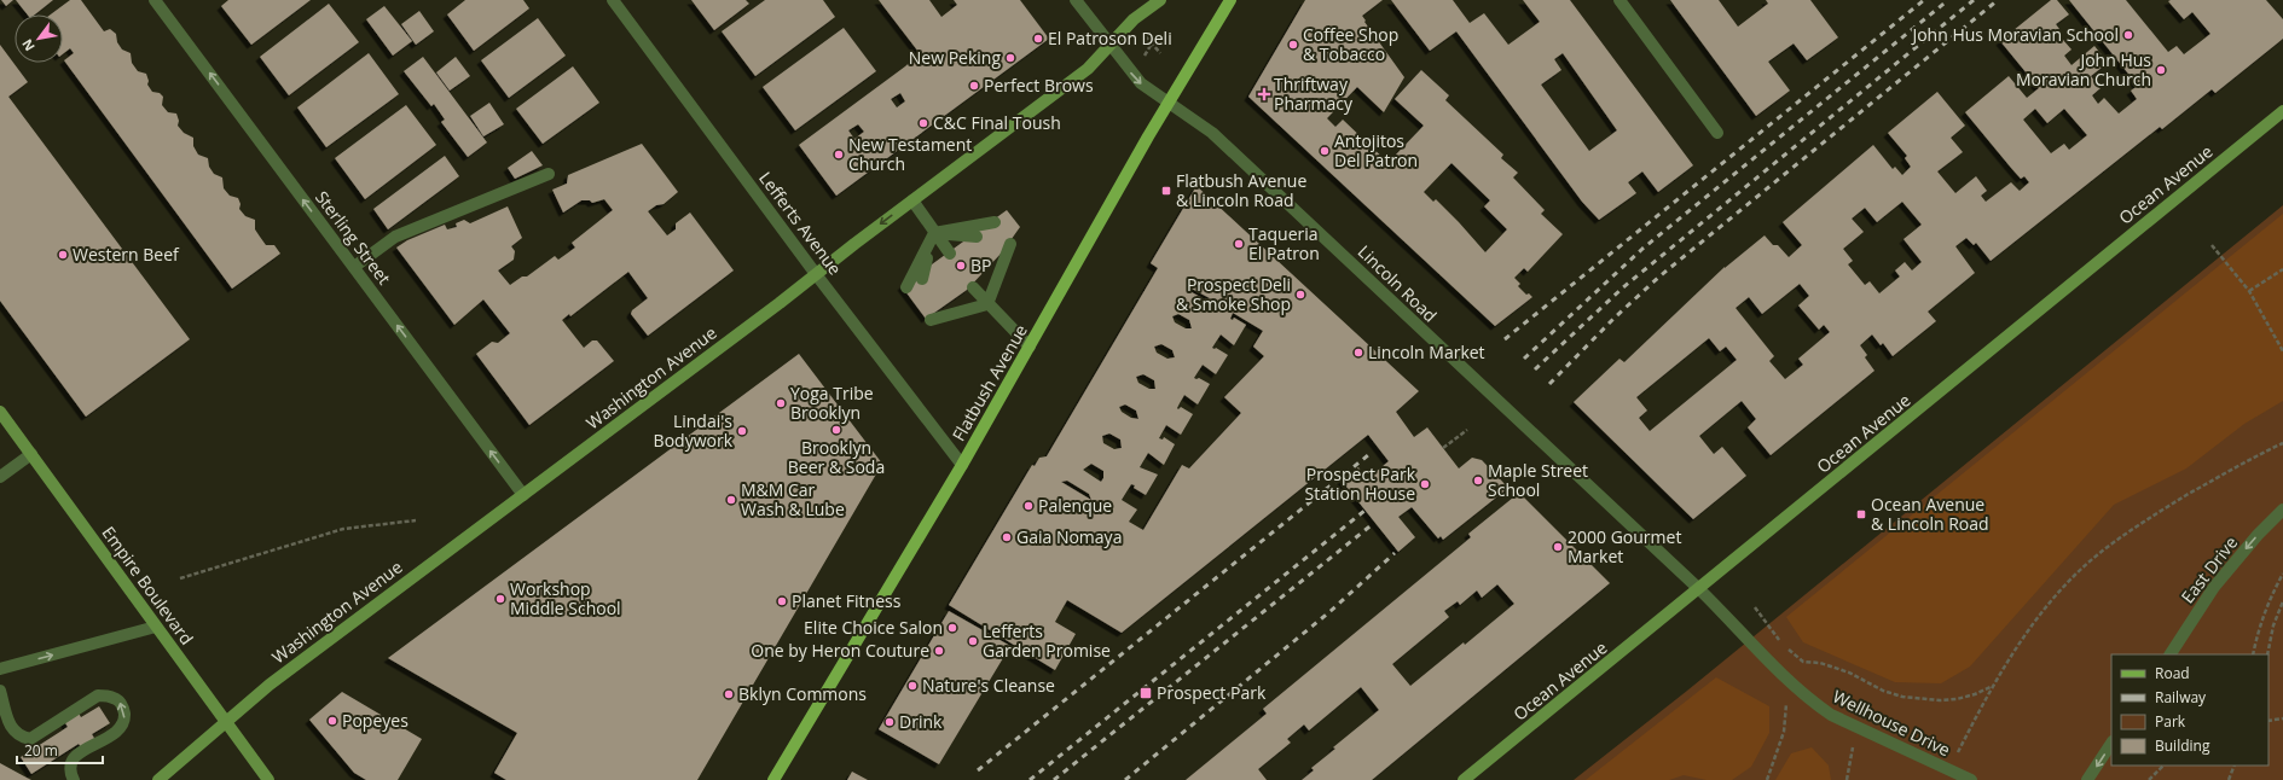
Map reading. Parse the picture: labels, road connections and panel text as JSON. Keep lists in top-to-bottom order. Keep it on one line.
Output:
{"streets":{"main road":["Ocean Avenue","Washington Avenue","Flatbush Avenue","Empire Boulevard"],"street":["Lefferts Avenue","Sterling Street","Lincoln Road","East Drive","Wellhouse Drive"]},"crossings":[["Ocean Avenue","Lincoln Road"],["Ocean Avenue","Wellhouse Drive"],["Lefferts Avenue","Washington Avenue"],["Lefferts Avenue","Flatbush Avenue"],["Sterling Street","Washington Avenue"],["Lincoln Road","Washington Avenue"],["Lincoln Road","Flatbush Avenue"],["Lincoln Road","Wellhouse Drive"],["Washington Avenue","Empire Boulevard"]],"one_way":["Sterling Street","East Drive"],"places":{"other":["John Hus Moravian School","El Patroson Deli","Coffee Shop & Tobacco","New Peking","John Hus Moravian Church","Perfect Brows","C&C Final Toush","Antojitos Del Patron","New Testament Church","Taqueria El Patron","Western Beef","BP","Prospect Deli & Smoke Shop","Lincoln Market","Yoga Tribe Brooklyn","Brooklyn Beer & Soda","Lindai's Bodywork","Maple Street School","Prospect Park Station House","M&M Car Wash & Lube","Palenque","Gaia Nomaya","2000 Gourmet Market","Workshop Middle School","Planet Fitness","Elite Choice Salon","Lefferts Garden Promise","One by Heron Couture","Nature's Cleanse","Bklyn Commons","Popeyes","Drink"],"health":["Thriftway Pharmacy"],"transit":["Flatbush Avenue & Lincoln Road","Ocean Avenue & Lincoln Road","Prospect Park"]},"legend":["Road","Railway","Park","Building"],"scale_bar":"20 m","north":"bottom left"}
